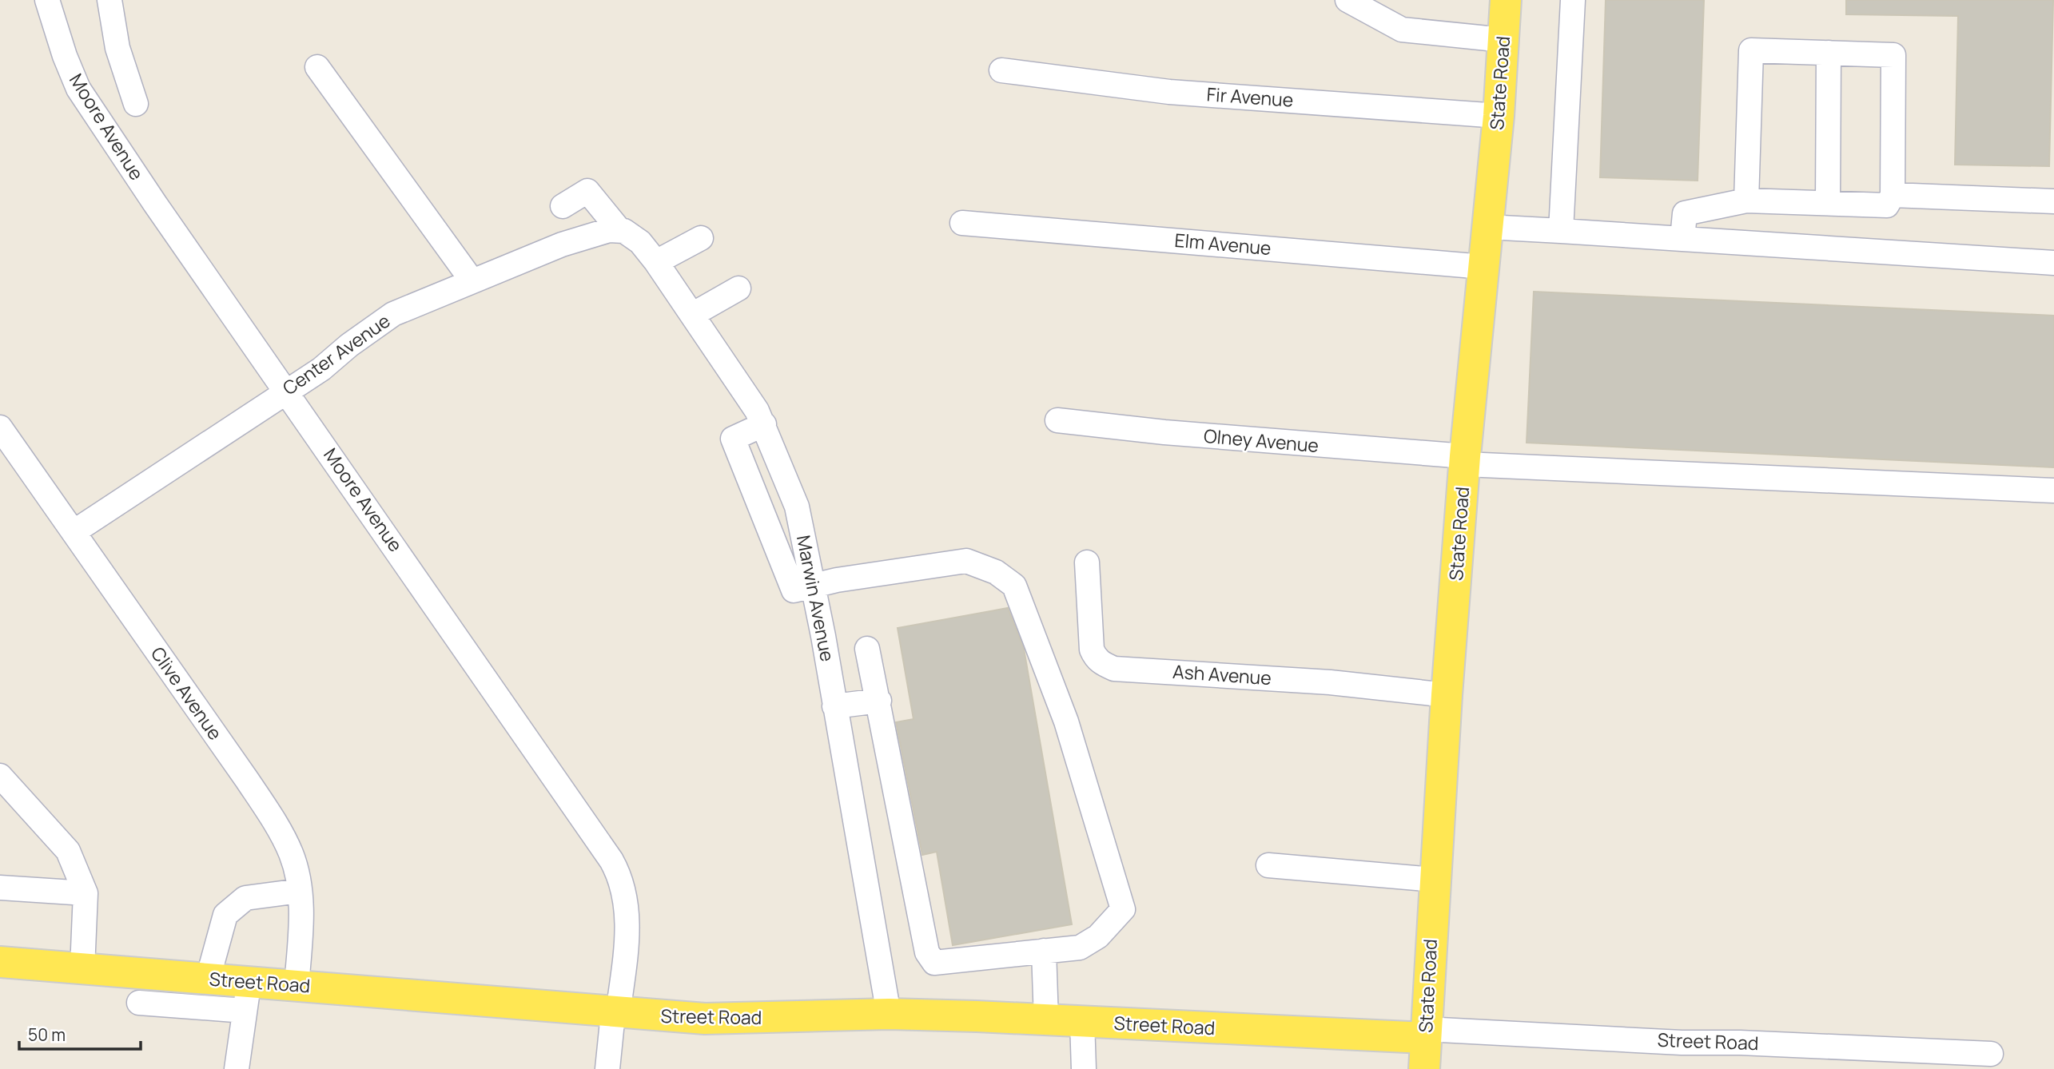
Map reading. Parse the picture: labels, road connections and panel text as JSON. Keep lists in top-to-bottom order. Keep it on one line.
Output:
{"streets":{"main road":["State Road","Street Road"],"street":["Fir Avenue","Moore Avenue","Elm Avenue","Center Avenue","Olney Avenue","Marwin Avenue","Ash Avenue","Clive Avenue"]},"crossings":[["State Road","Fir Avenue"],["State Road","Elm Avenue"],["State Road","Olney Avenue"],["State Road","Ash Avenue"],["State Road","Street Road"],["Moore Avenue","Center Avenue"],["Moore Avenue","Street Road"],["Center Avenue","Marwin Avenue"],["Center Avenue","Clive Avenue"],["Marwin Avenue","Street Road"],["Clive Avenue","Street Road"]],"scale_bar":"50 m"}
